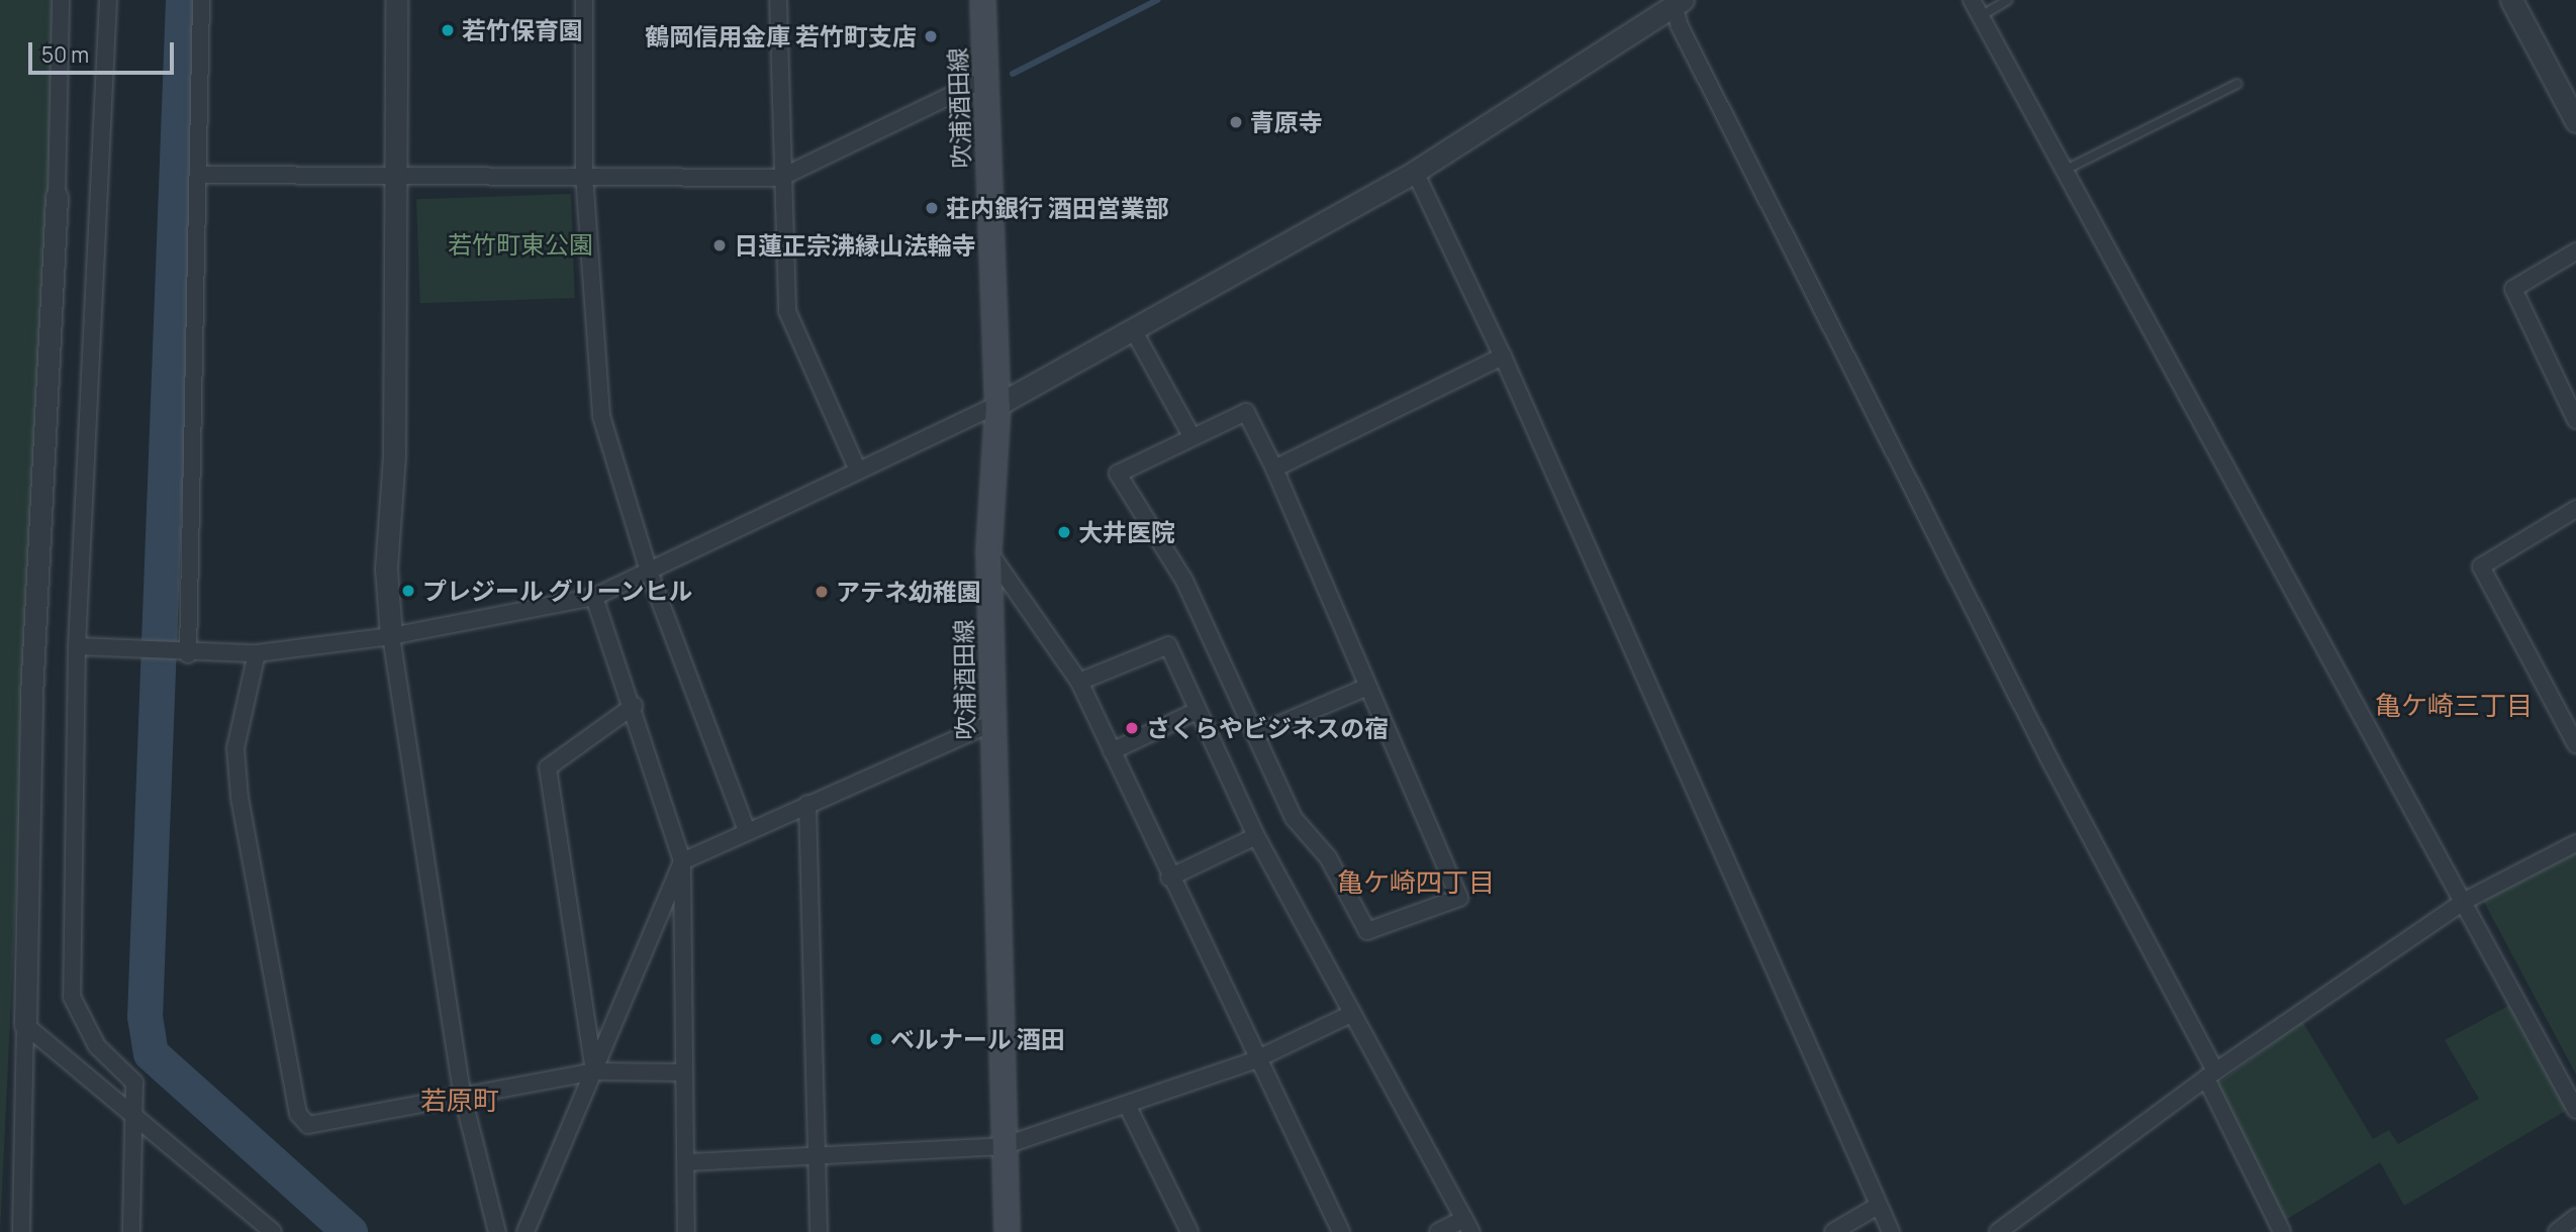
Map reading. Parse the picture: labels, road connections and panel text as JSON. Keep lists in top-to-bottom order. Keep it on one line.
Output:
{"streets":{"main road":["吹浦酒田線"]},"districts":["亀ケ崎三丁目","亀ケ崎四丁目","若原町"],"parks":["若竹町東公園"],"places":["若竹保育園","鶴岡信用金庫 若竹町支店","青原寺","荘内銀行 酒田営業部","日蓮正宗沸縁山法輪寺","大井医院","プレジール グリーンヒル","アテネ幼稚園","さくらやビジネスの宿","ベルナール 酒田"],"scale_bar":"50 m"}
